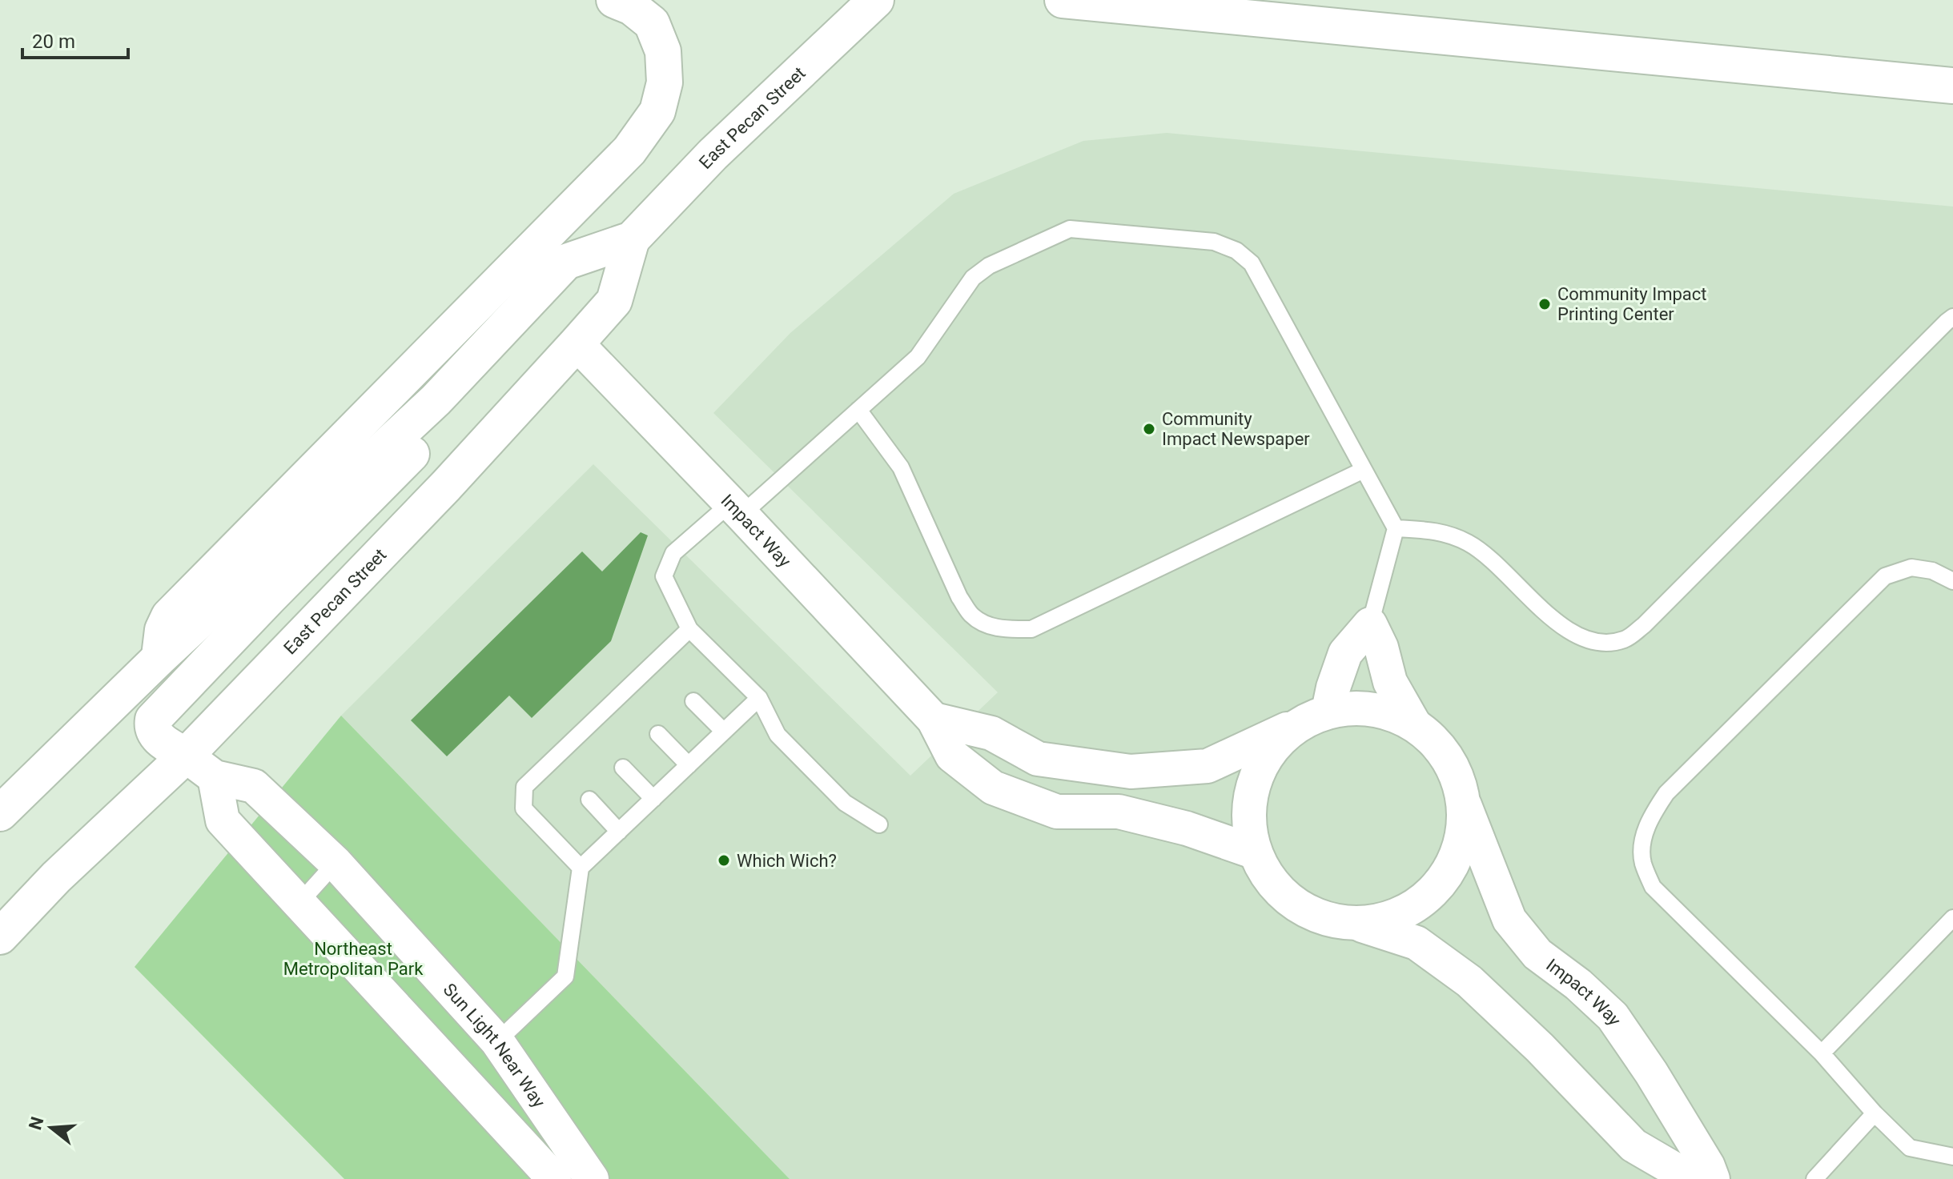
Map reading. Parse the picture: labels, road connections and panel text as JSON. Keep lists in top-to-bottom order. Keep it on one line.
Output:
{"streets":{"main road":["East Pecan Street"],"street":["Impact Way","Sun Light Near Way"]},"crossings":[["East Pecan Street","Impact Way"],["East Pecan Street","Sun Light Near Way"]],"parks":["Northeast Metropolitan Park"],"places":["Community Impact Printing Center","Community Impact Newspaper","Which Wich?"],"scale_bar":"20 m","north":"left"}
